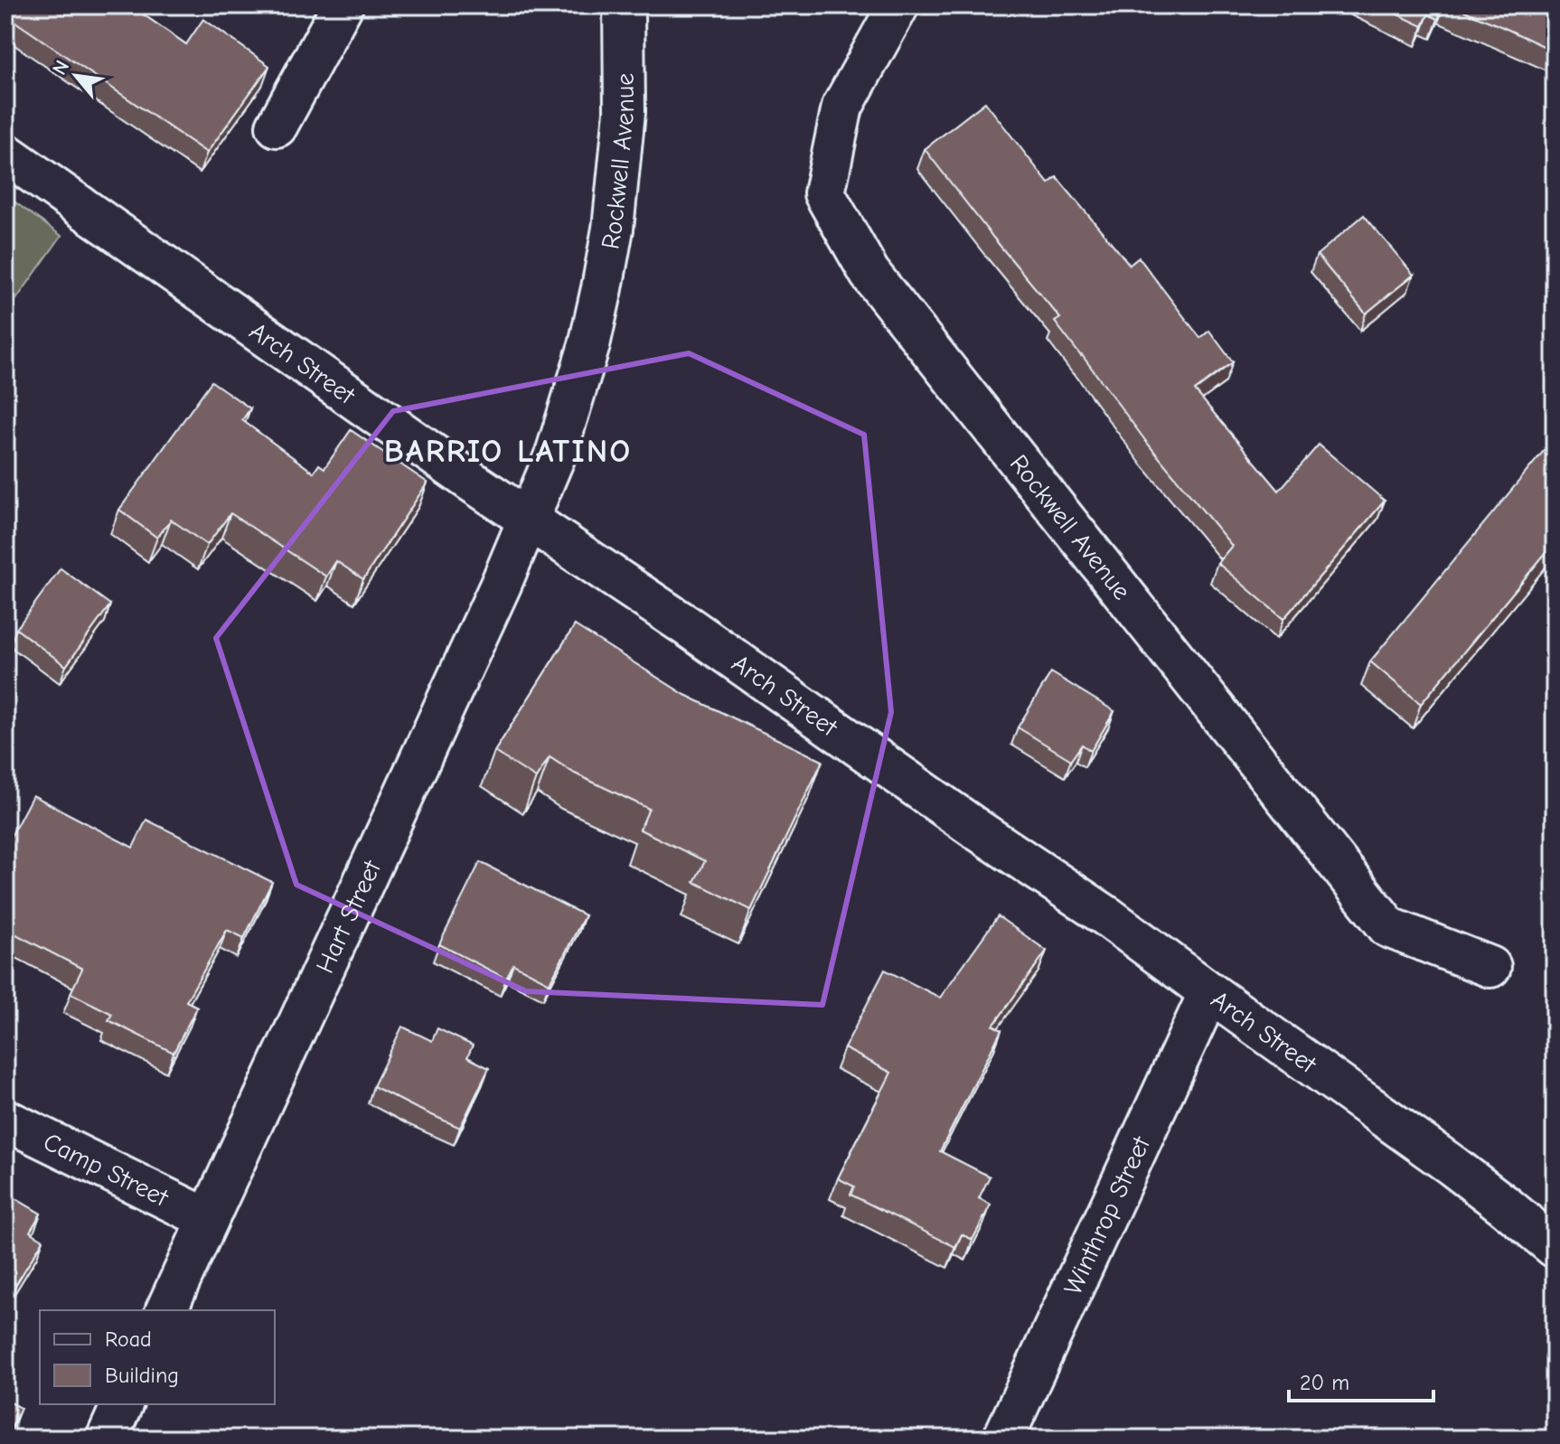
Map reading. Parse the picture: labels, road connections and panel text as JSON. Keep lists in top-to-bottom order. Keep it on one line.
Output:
{"streets":{"street":["Rockwell Avenue","Arch Street","Hart Street","Camp Street","Winthrop Street"]},"crossings":[["Rockwell Avenue","Arch Street"],["Rockwell Avenue","Hart Street"],["Arch Street","Hart Street"],["Arch Street","Winthrop Street"],["Hart Street","Camp Street"]],"districts":["BARRIO LATINO"],"legend":["Road","Building"],"scale_bar":"20 m","north":"top left"}
